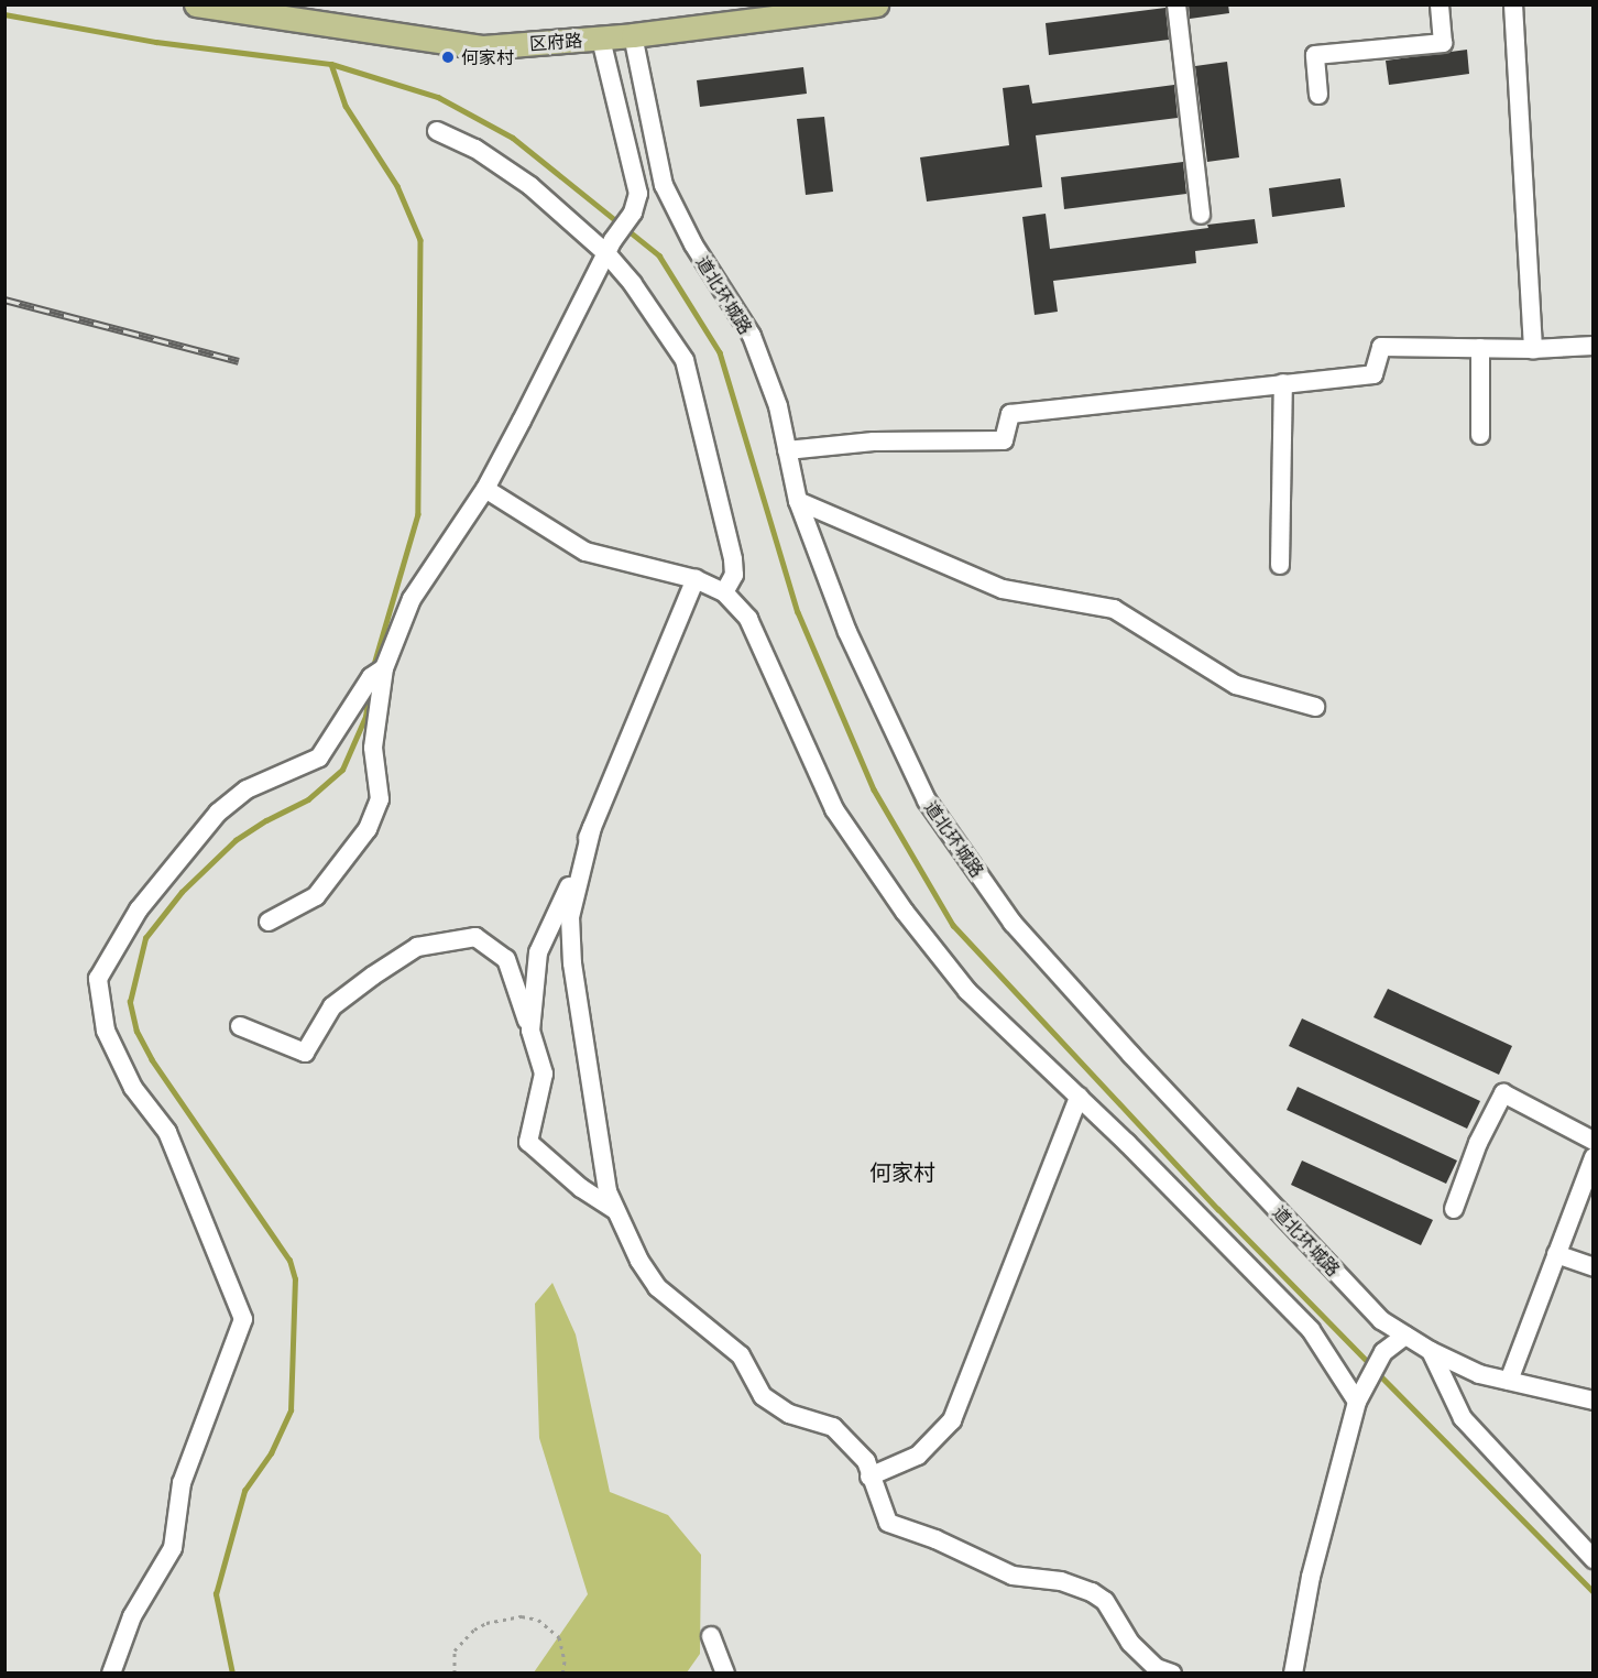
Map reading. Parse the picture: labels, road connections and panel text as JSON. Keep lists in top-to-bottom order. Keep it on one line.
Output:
{"streets":{"main road":["区府路"],"street":["道北环城路"]},"crossings":[["区府路","道北环城路"]],"districts":["何家村"],"places":["何家村"]}
